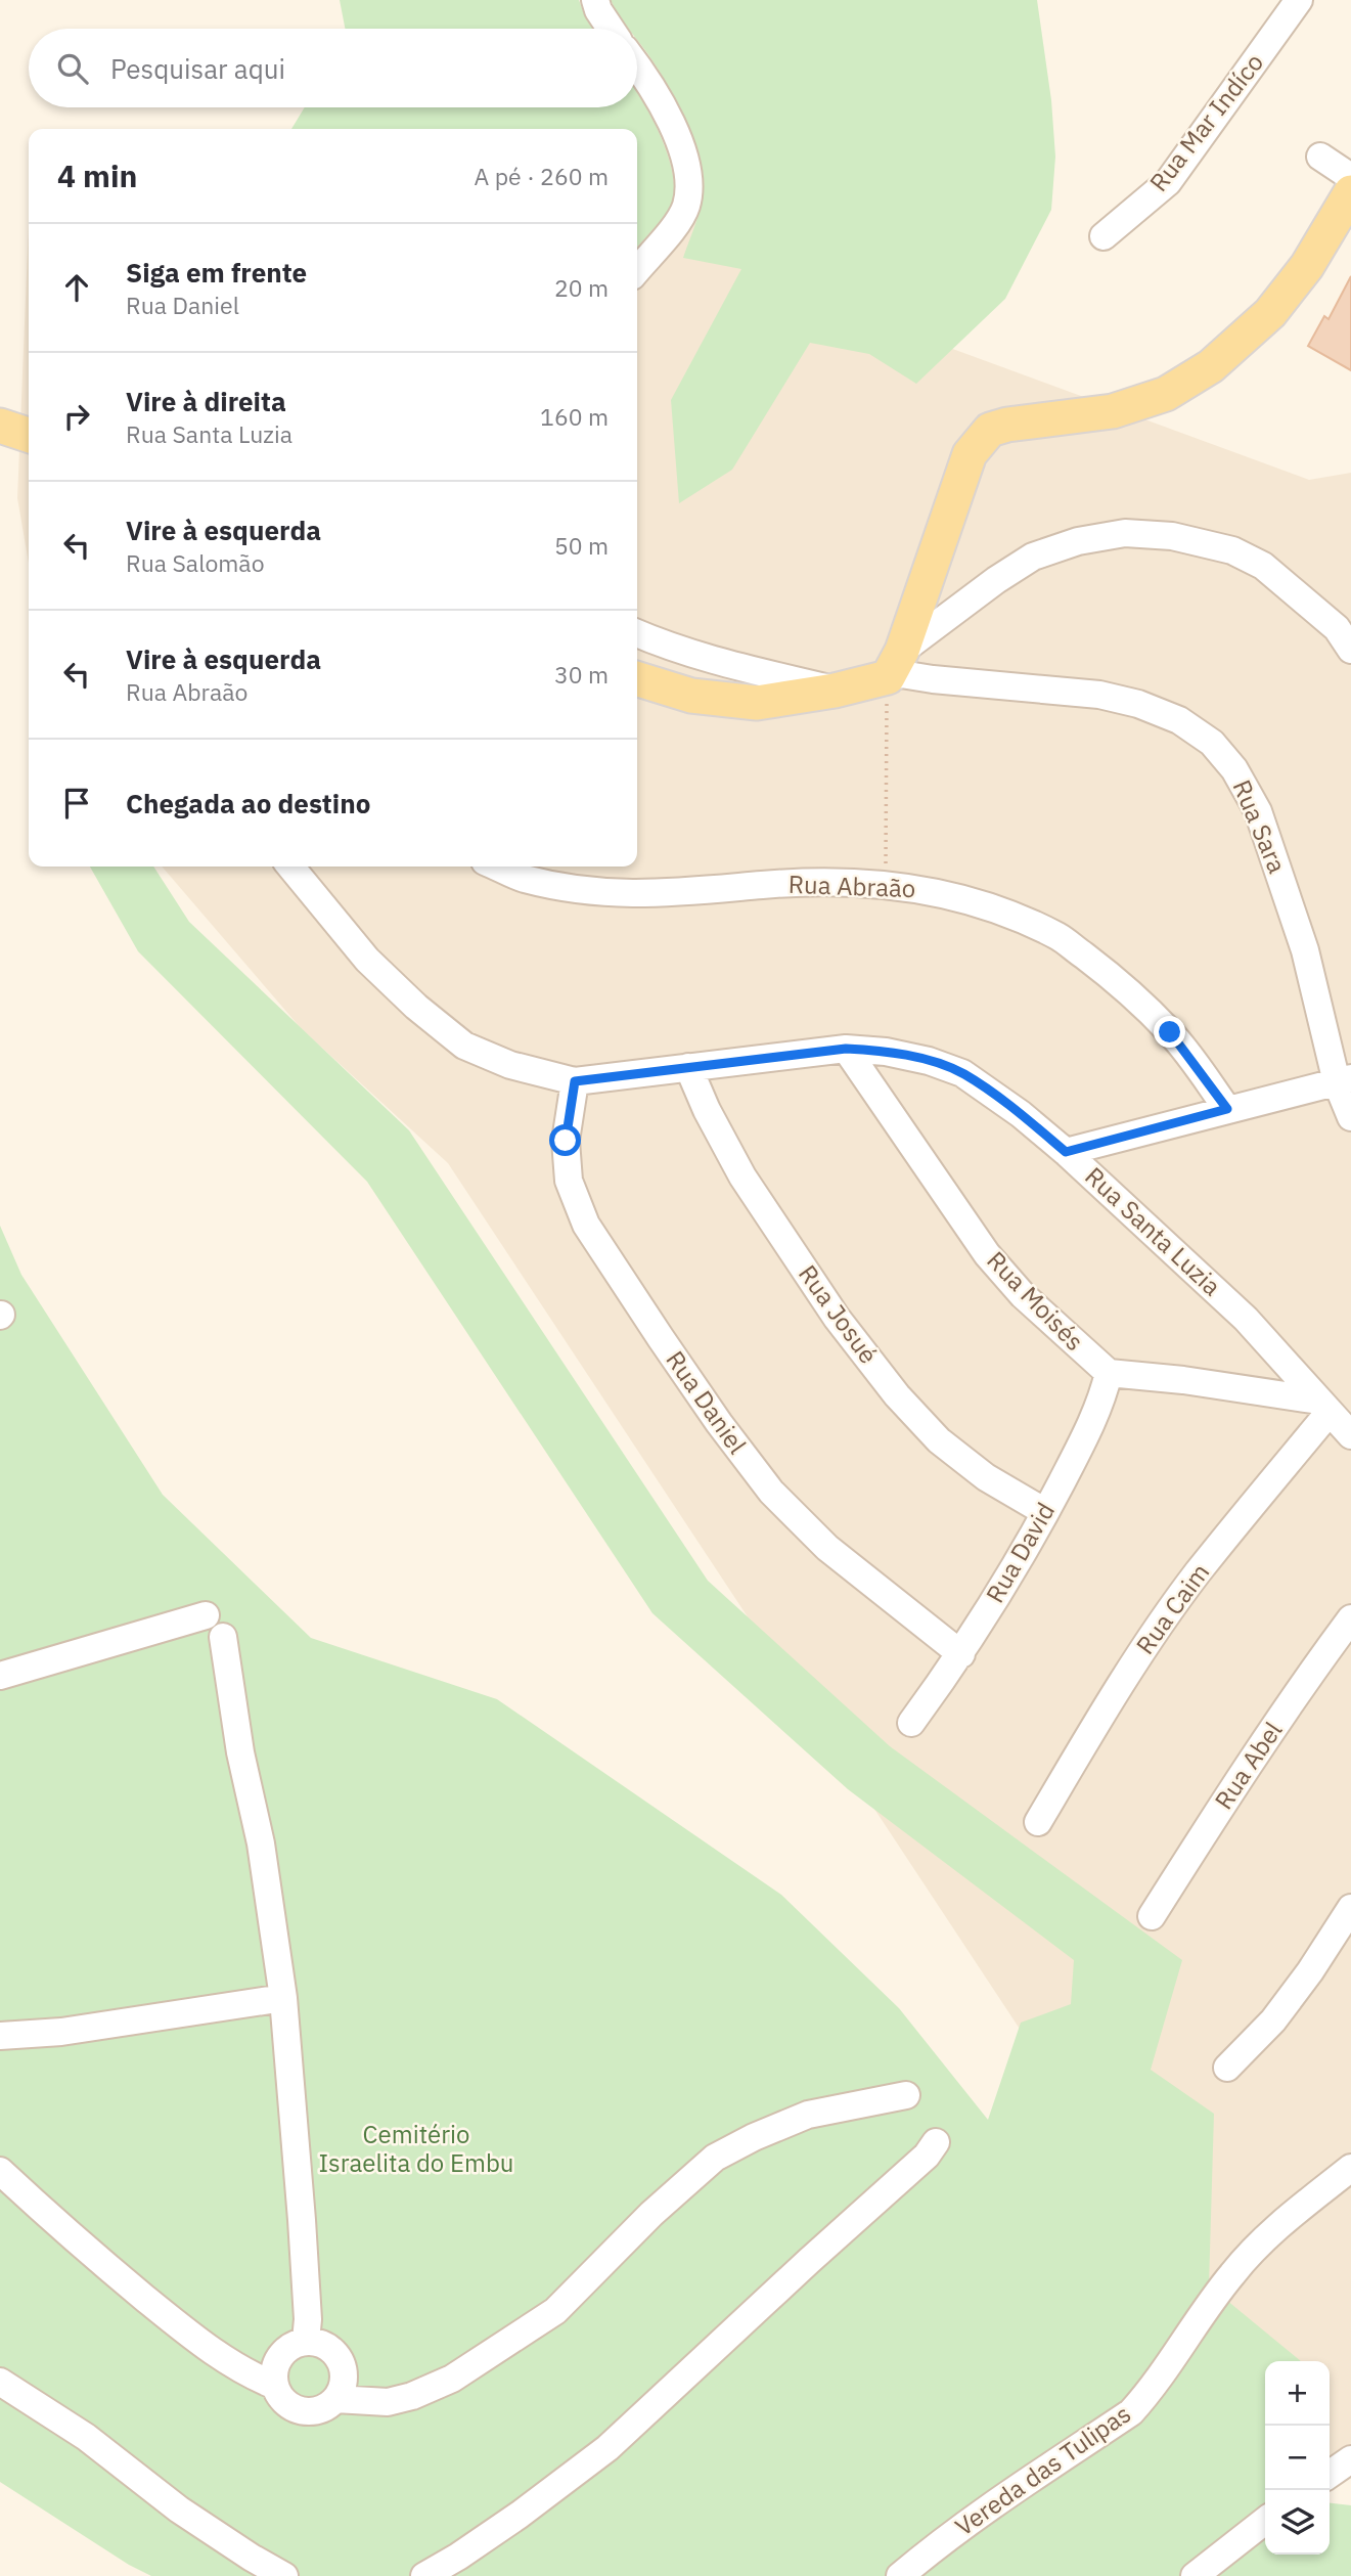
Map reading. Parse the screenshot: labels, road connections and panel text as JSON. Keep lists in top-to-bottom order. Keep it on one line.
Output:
{"streets":{"street":["Rua Mar Indíco","Rua Sara","Rua Abraão","Rua Santa Luzia","Rua Moisés","Rua Josué","Rua Daniel","Rua David","Rua Caim","Rua Abel","Vereda das Tulipas"]},"crossings":[["Rua Santa Luzia","Rua Moisés"],["Rua Santa Luzia","Rua Josué"],["Rua Santa Luzia","Rua Daniel"],["Rua Santa Luzia","Rua Caim"],["Rua Moisés","Rua David"],["Rua Josué","Rua David"],["Rua Daniel","Rua David"]],"parks":["Cemitério Israelita do Embu"],"page":{"search":"Pesquisar aqui","heading":["4 min","A pé · 260 m"],"list":[["Siga em frente","Rua Daniel","20 m"],["Vire à direita","Rua Santa Luzia","160 m"],["Vire à esquerda","Rua Salomão","50 m"],["Vire à esquerda","Rua Abraão","30 m"],"Chegada ao destino"],"map_buttons":["+","−"]}}
